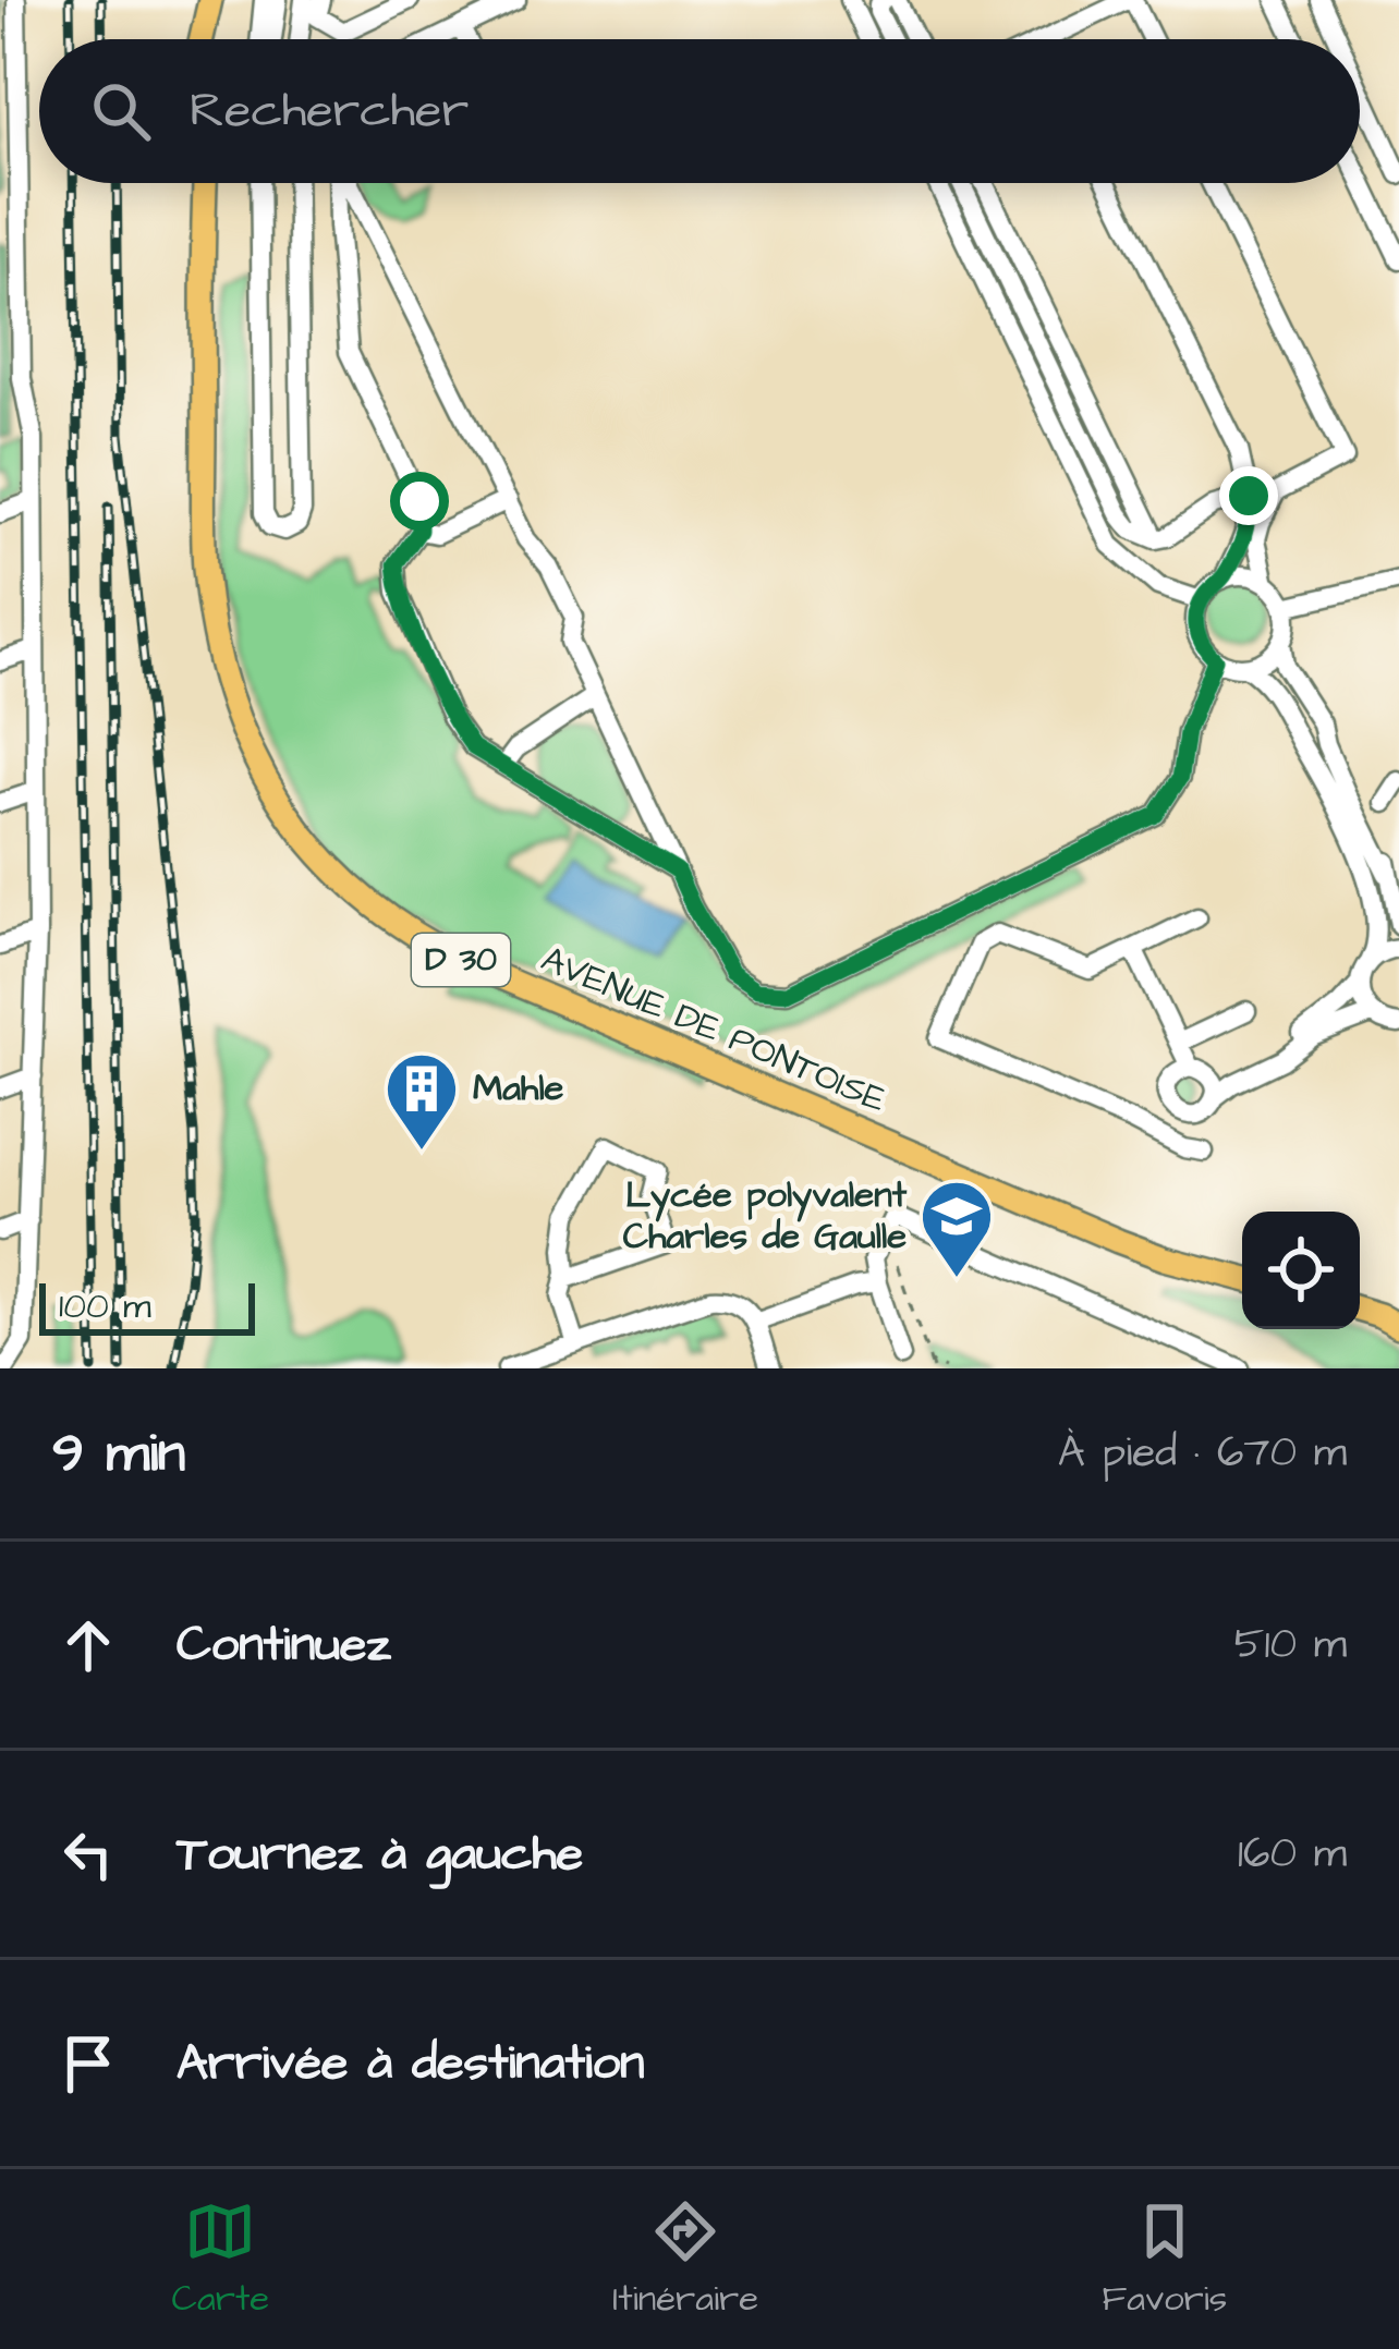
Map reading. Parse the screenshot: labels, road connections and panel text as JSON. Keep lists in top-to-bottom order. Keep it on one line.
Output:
{"streets":{"main road":["D 30","AVENUE DE PONTOISE"]},"places":{"building":["Mahle"],"school or university":["Lycée polyvalent Charles de Gaulle"]},"scale_bar":"100 m","page":{"search":"Rechercher","scale":"100 m","heading":["9 min","À pied · 670 m"],"list":[["Continuez","510 m"],["Tournez à gauche","160 m"],"Arrivée à destination"],"nav":["Carte","Itinéraire","Favoris"]}}
